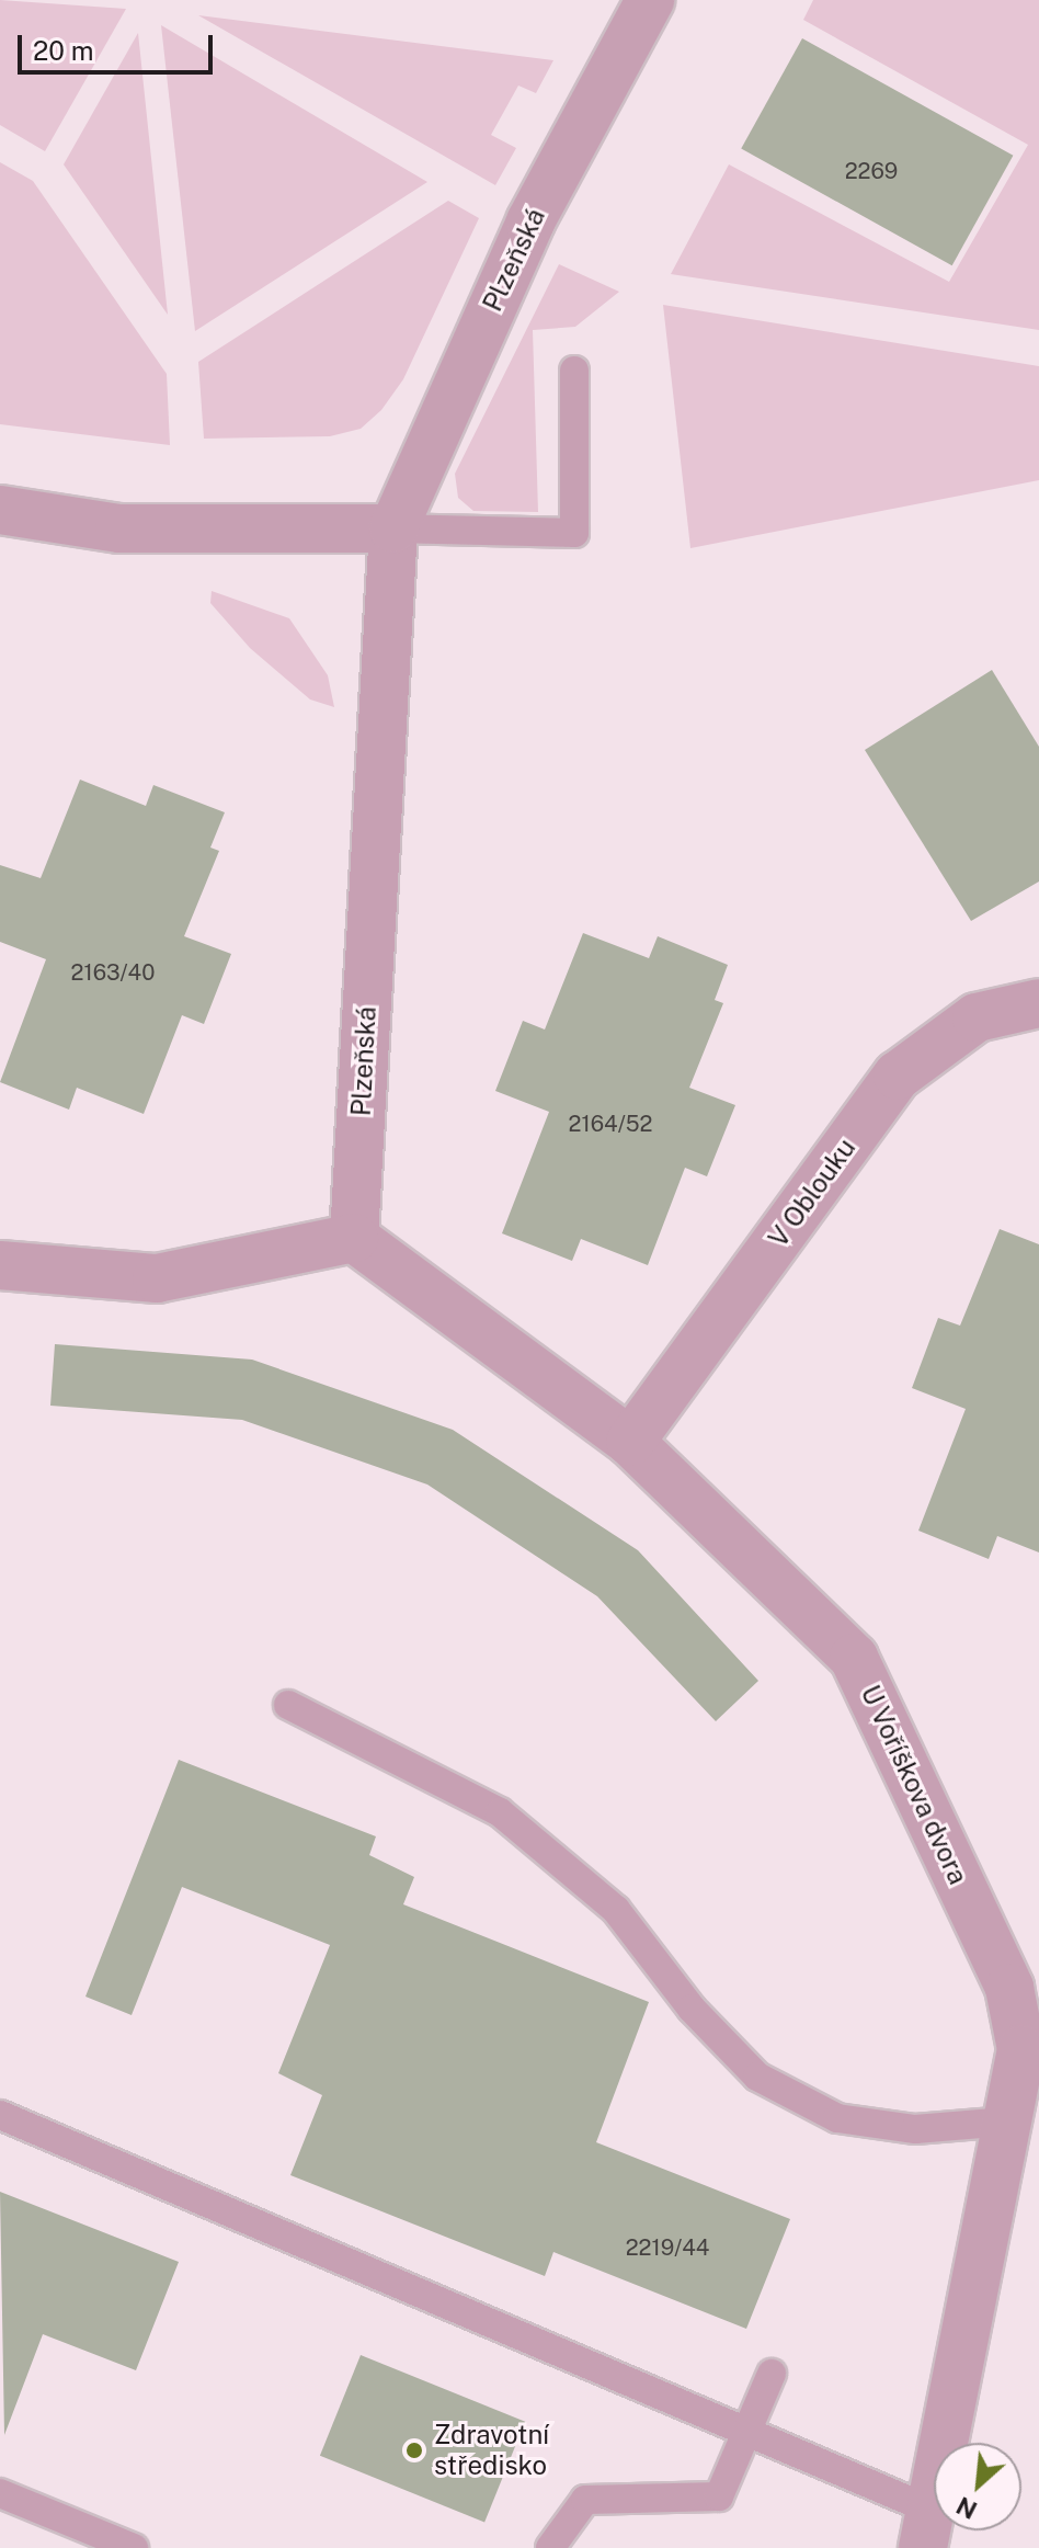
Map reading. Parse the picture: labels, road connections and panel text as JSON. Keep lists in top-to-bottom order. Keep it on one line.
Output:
{"streets":{"street":["Plzeňská","V Oblouku","U Voříškova dvora"]},"crossings":[["Plzeňská","U Voříškova dvora"],["V Oblouku","U Voříškova dvora"]],"places":["Zdravotní středisko"],"house_numbers":["2269","2163/40","2164/52","2219/44"],"scale_bar":"20 m","north":"bottom left"}
